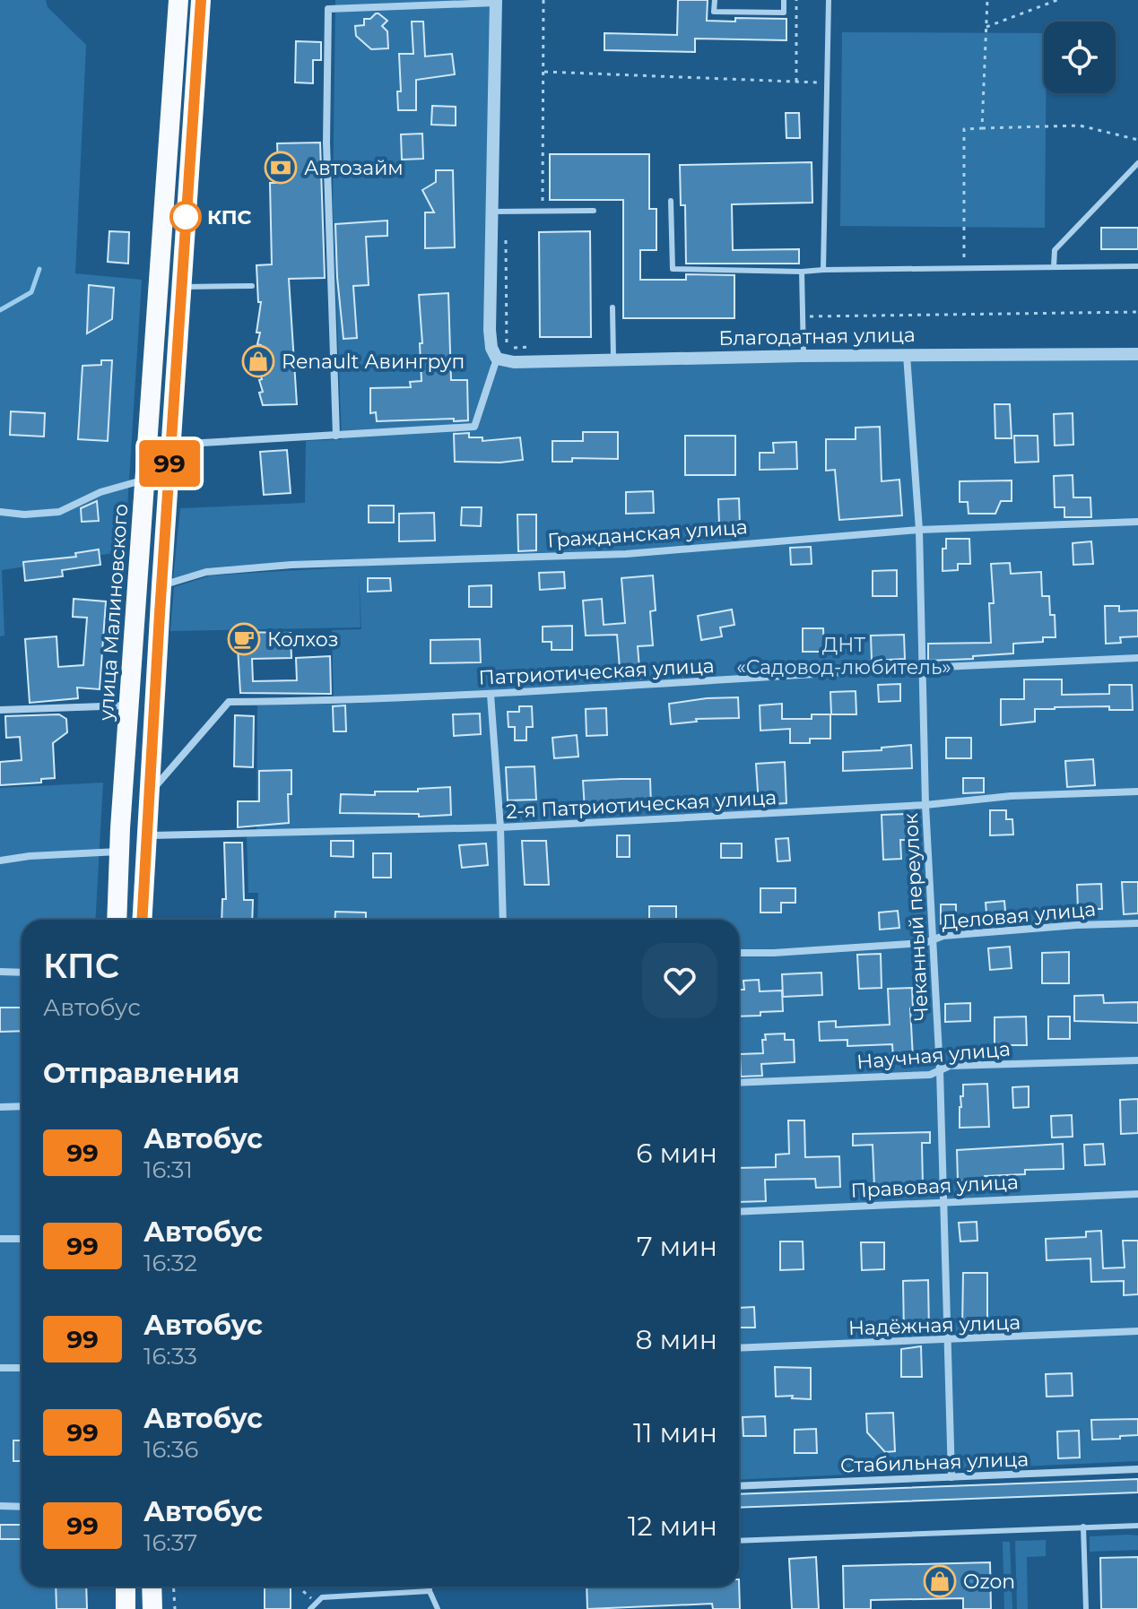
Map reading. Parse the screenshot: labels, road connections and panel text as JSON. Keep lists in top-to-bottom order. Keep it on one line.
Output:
{"streets":{"highway":["улица Малиновского"],"street":["Благодатная улица","Гражданская улица","Патриотическая улица","2-я Патриотическая улица","Деловая улица","Чеканный переулок","Научная улица","Правовая улица","Надёжная улица","Стабильная улица"]},"crossings":[["Благодатная улица","Чеканный переулок"],["Гражданская улица","Чеканный переулок"],["Патриотическая улица","Чеканный переулок"],["2-я Патриотическая улица","Чеканный переулок"],["Деловая улица","Чеканный переулок"],["Чеканный переулок","Научная улица"],["Чеканный переулок","Правовая улица"],["Чеканный переулок","Надёжная улица"],["Чеканный переулок","Стабильная улица"]],"parks":["ДНТ «Садовод-любитель»"],"places":{"bank":["Автозайм"],"other":["КПС"],"shop":["Renault Авингруп","Ozon"],"cafe":["Колхоз"]},"lines":["bus line 99"],"page":{"on_map":"99","heading":[["КПС","Автобус"],"Отправления"],"list":[{"mark":"99","name":"Автобус","note":"16:31","value":"6 мин"},{"mark":"99","name":"Автобус","note":"16:32","value":"7 мин"},{"mark":"99","name":"Автобус","note":"16:33","value":"8 мин"},{"mark":"99","name":"Автобус","note":"16:36","value":"11 мин"},{"mark":"99","name":"Автобус","note":"16:37","value":"12 мин"}]}}
